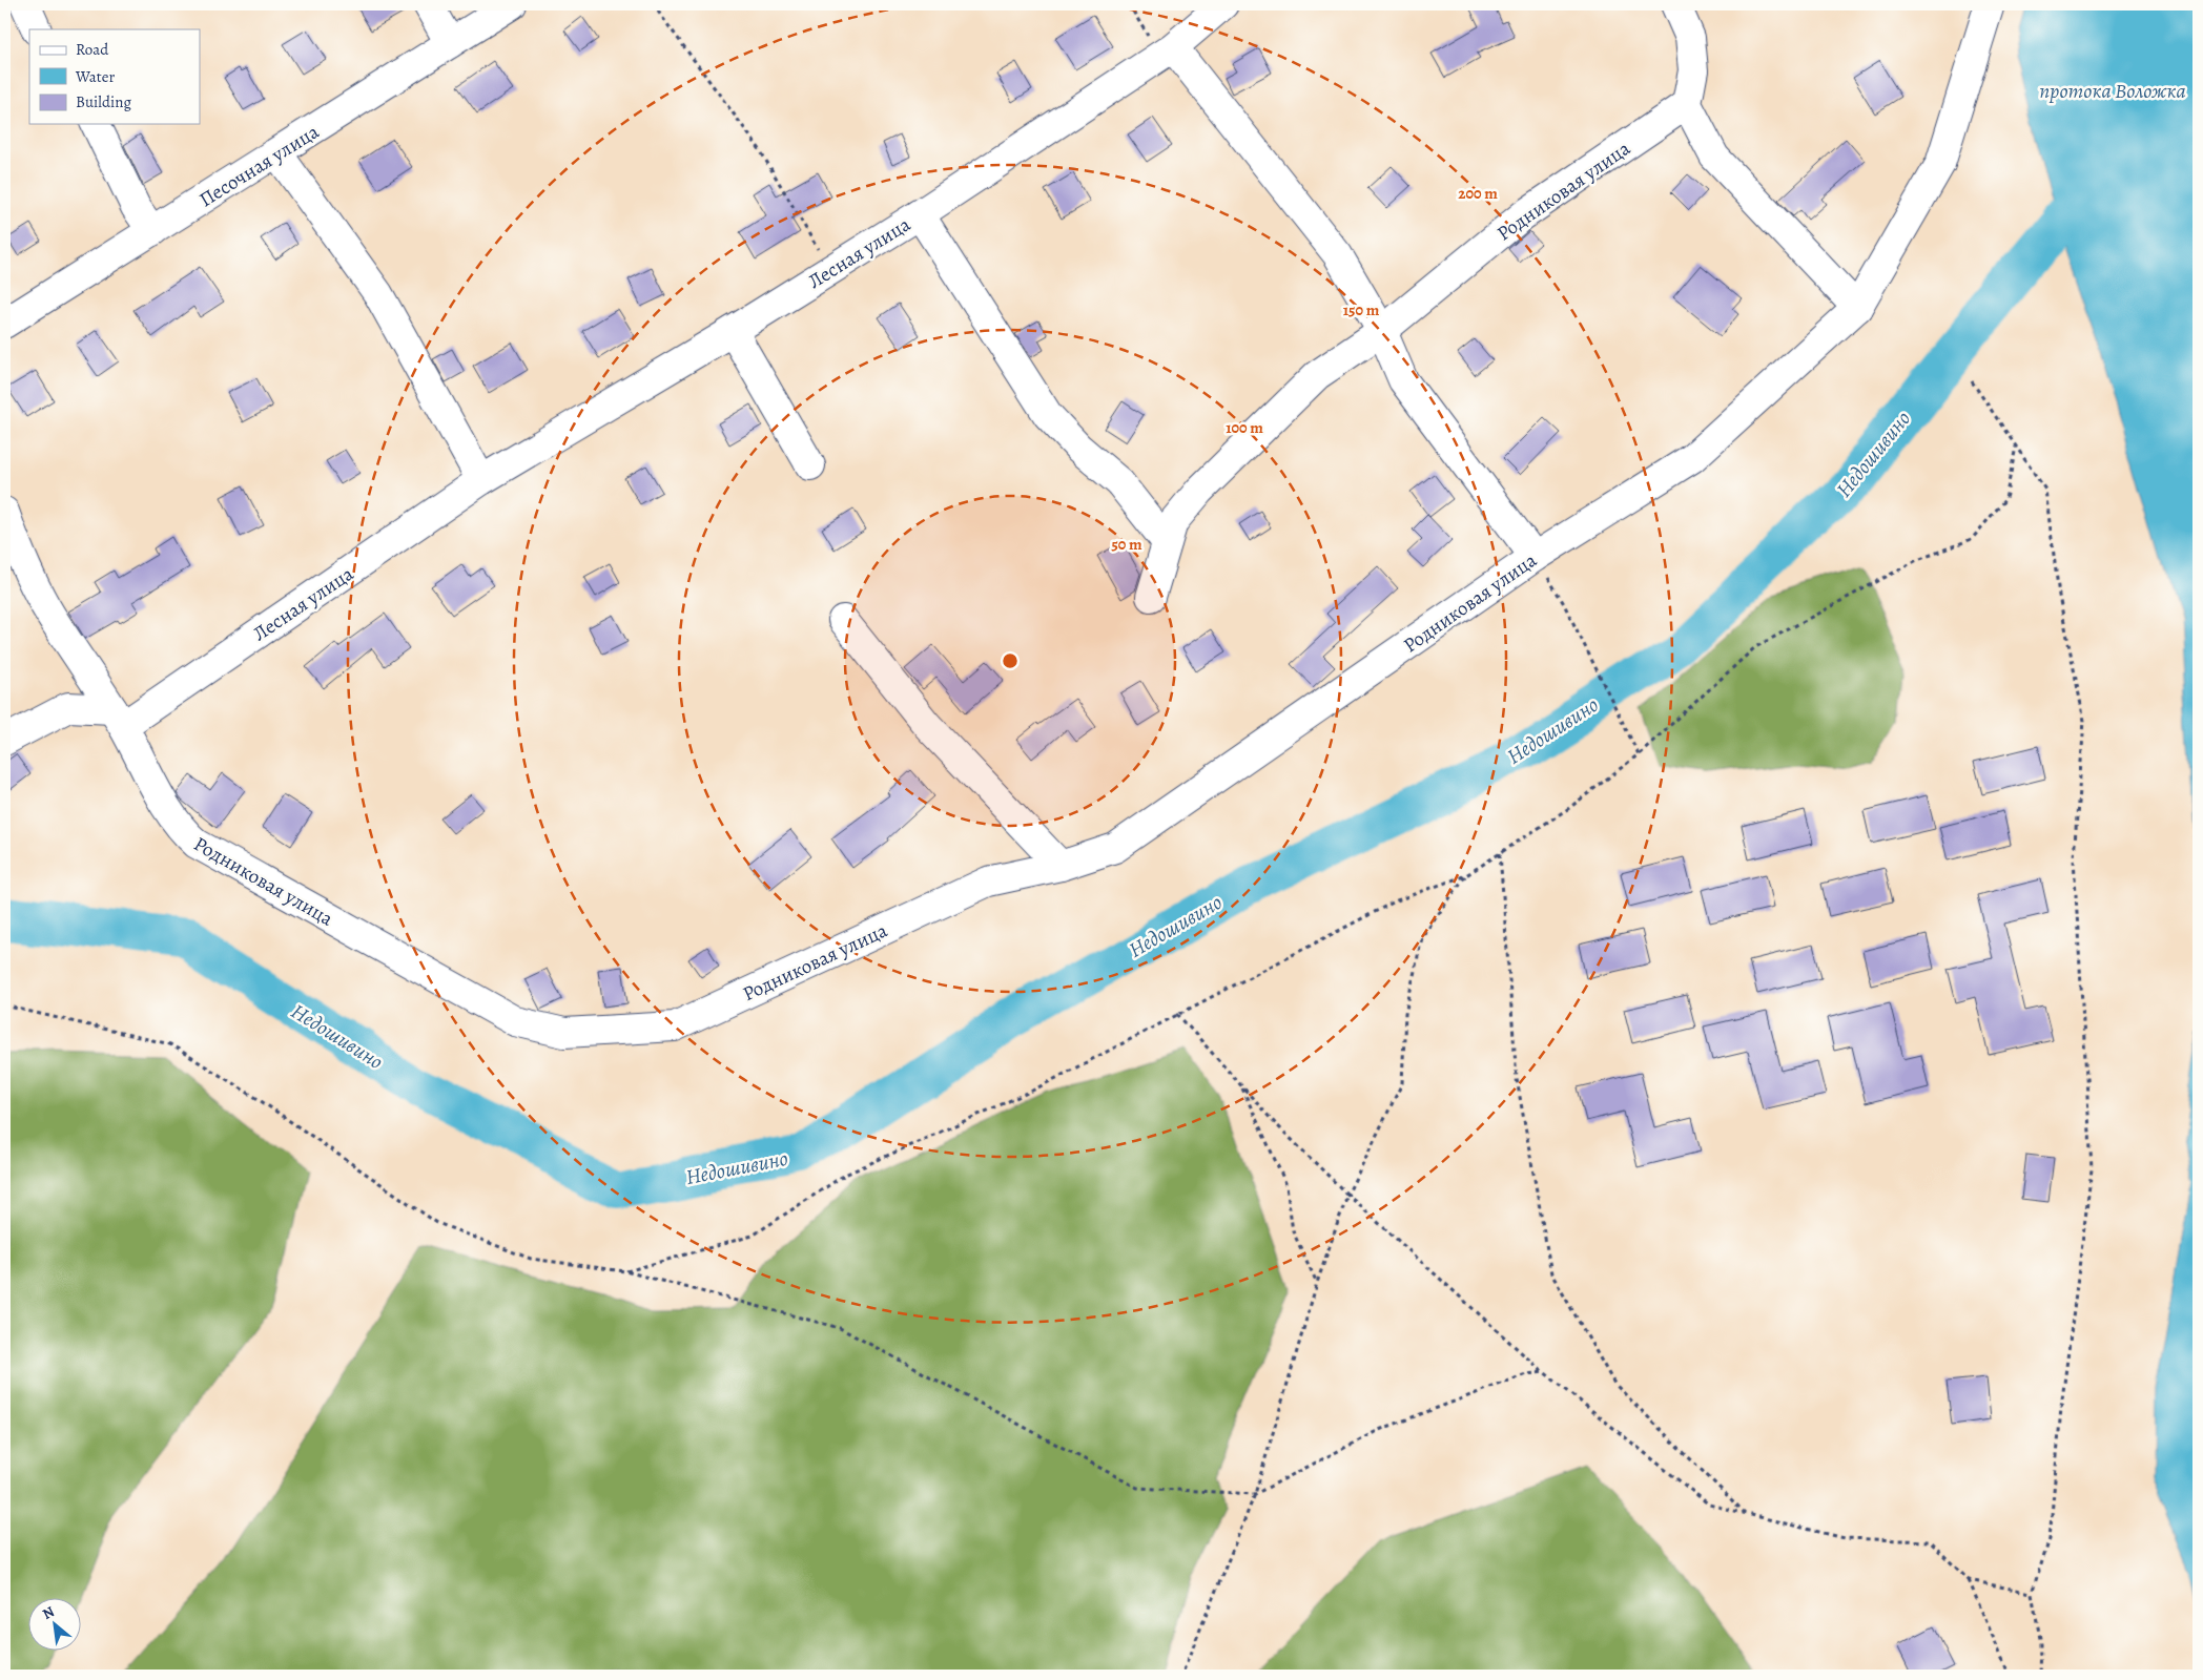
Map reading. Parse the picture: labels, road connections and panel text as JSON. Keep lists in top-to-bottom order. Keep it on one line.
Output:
{"streets":{"street":["Песочная улица","Родниковая улица","Лесная улица"]},"crossings":[["Родниковая улица","Лесная улица"]],"water":["протока Воложка","Недошивино"],"legend":["Road","Water","Building"],"north":"top left","rings":["200 m","150 m","100 m","50 m"]}
